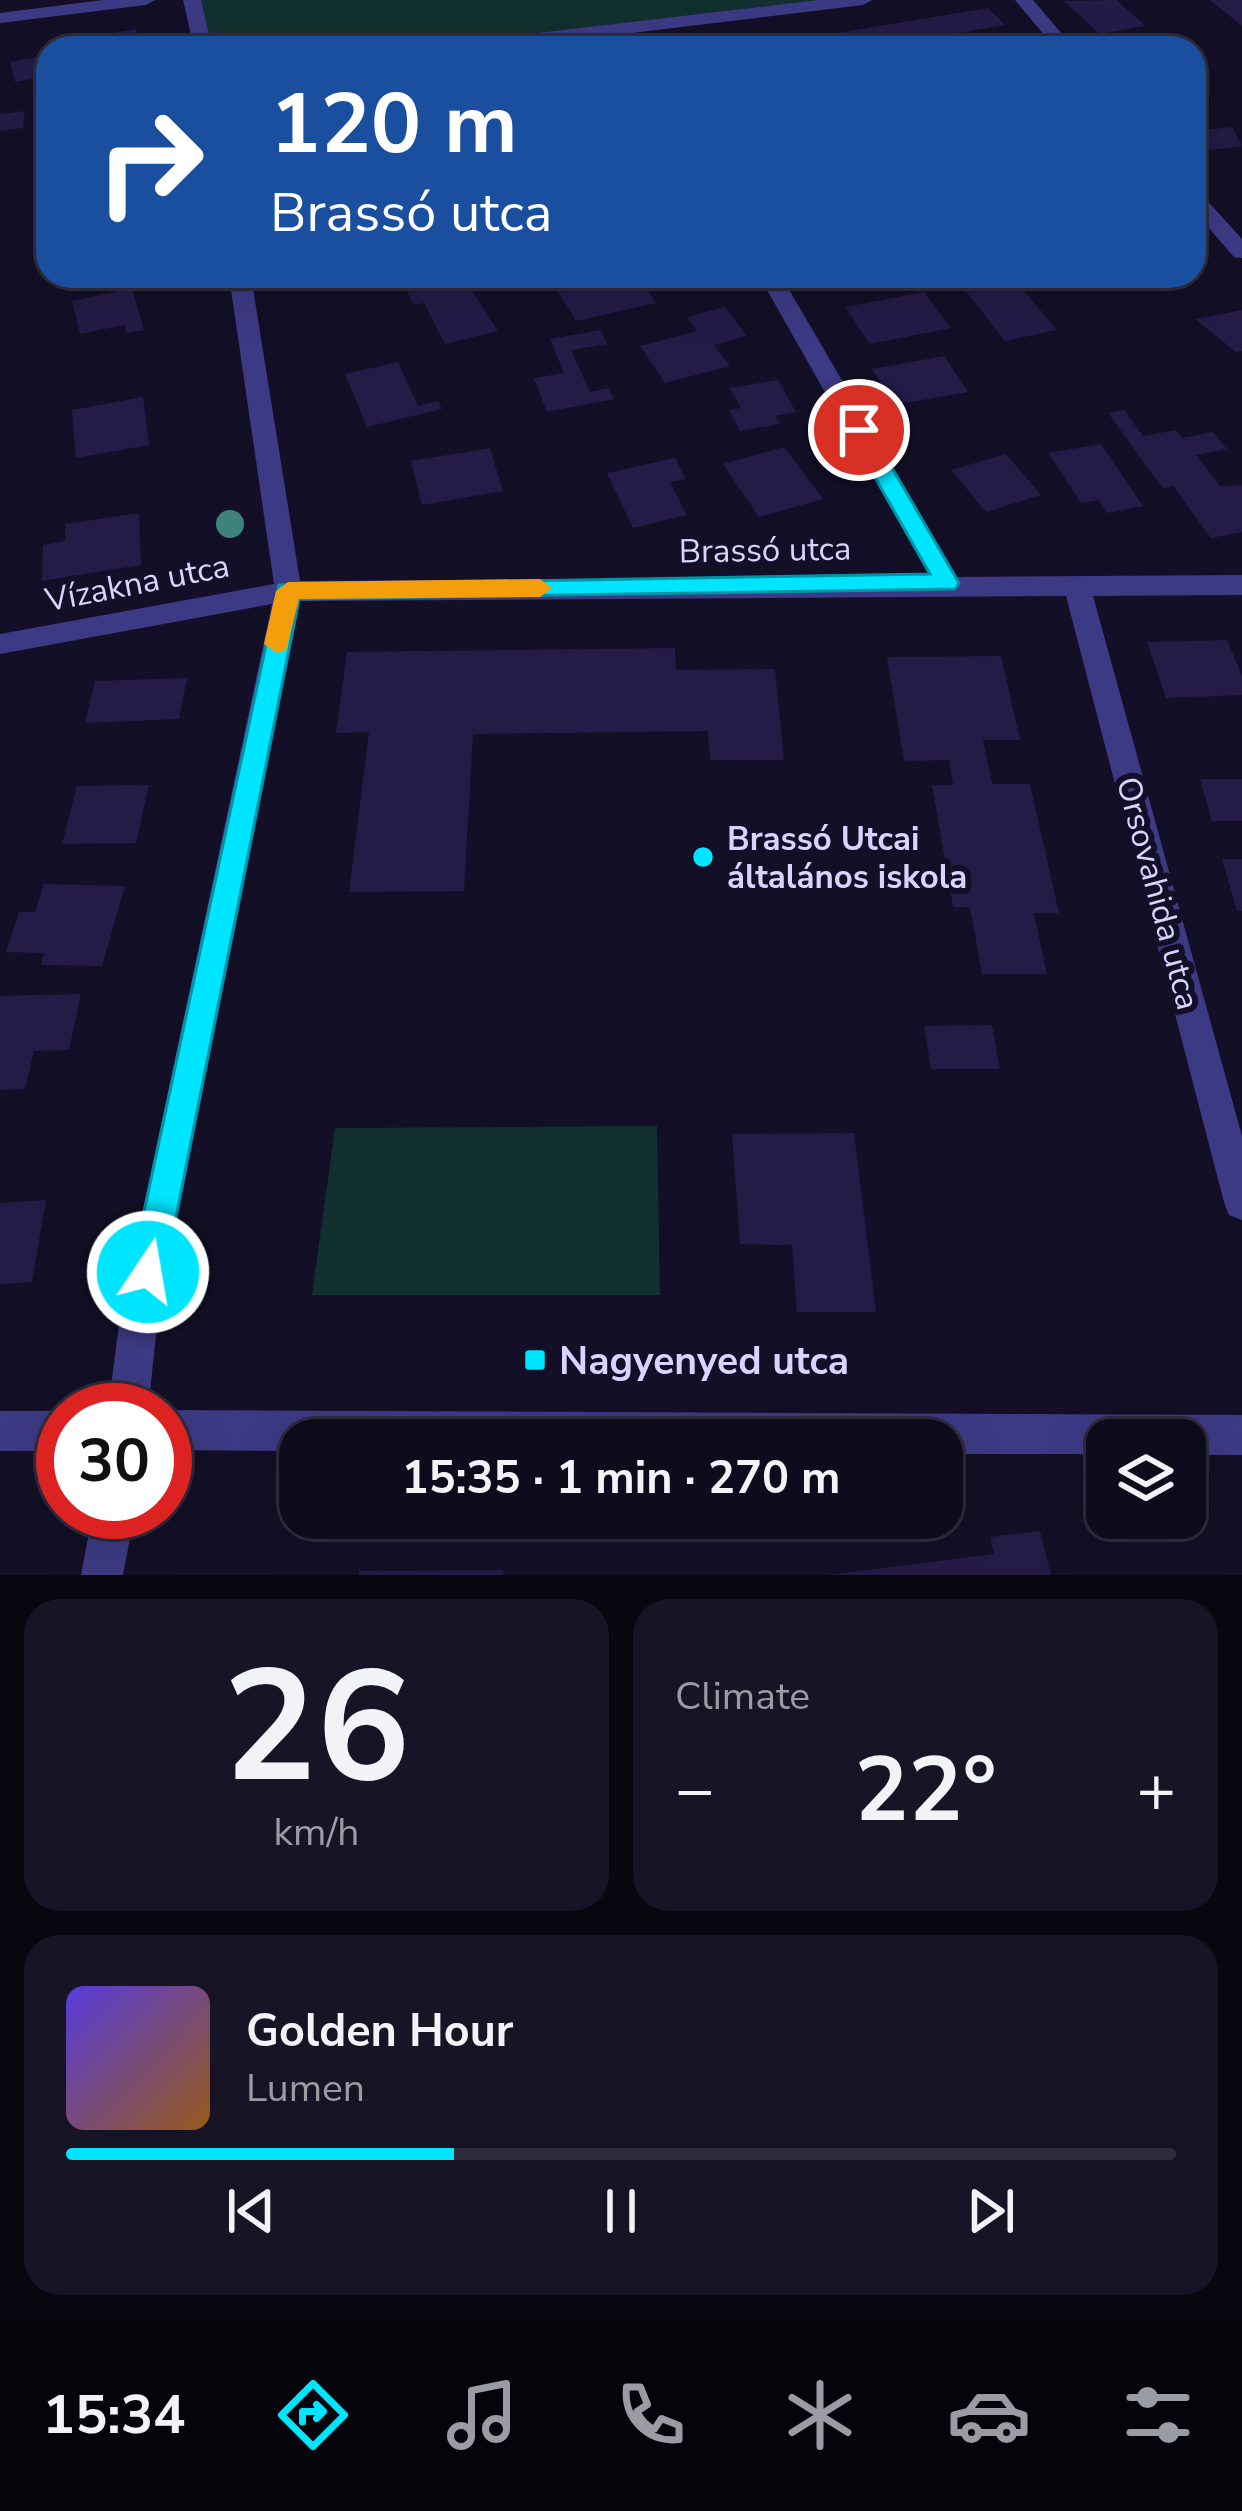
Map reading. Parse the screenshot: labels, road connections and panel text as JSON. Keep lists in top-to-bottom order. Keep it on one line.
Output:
{"streets":{"street":["Brassó utca","Vízakna utca","Orsovahida utca"]},"crossings":[["Brassó utca","Vízakna utca"],["Brassó utca","Orsovahida utca"]],"places":{"other":["Brassó Utcai általános iskola"],"transit":["Nagyenyed utca"]},"page":{"turn":["120 m","Brassó utca"],"limit":"30","trip":"15:35 · 1 min · 270 m","tile":[["26","km/h"],"Climate"],"heat":["−","22°","+"],"song":["Golden Hour","Lumen"],"tabs":"15:34"}}
